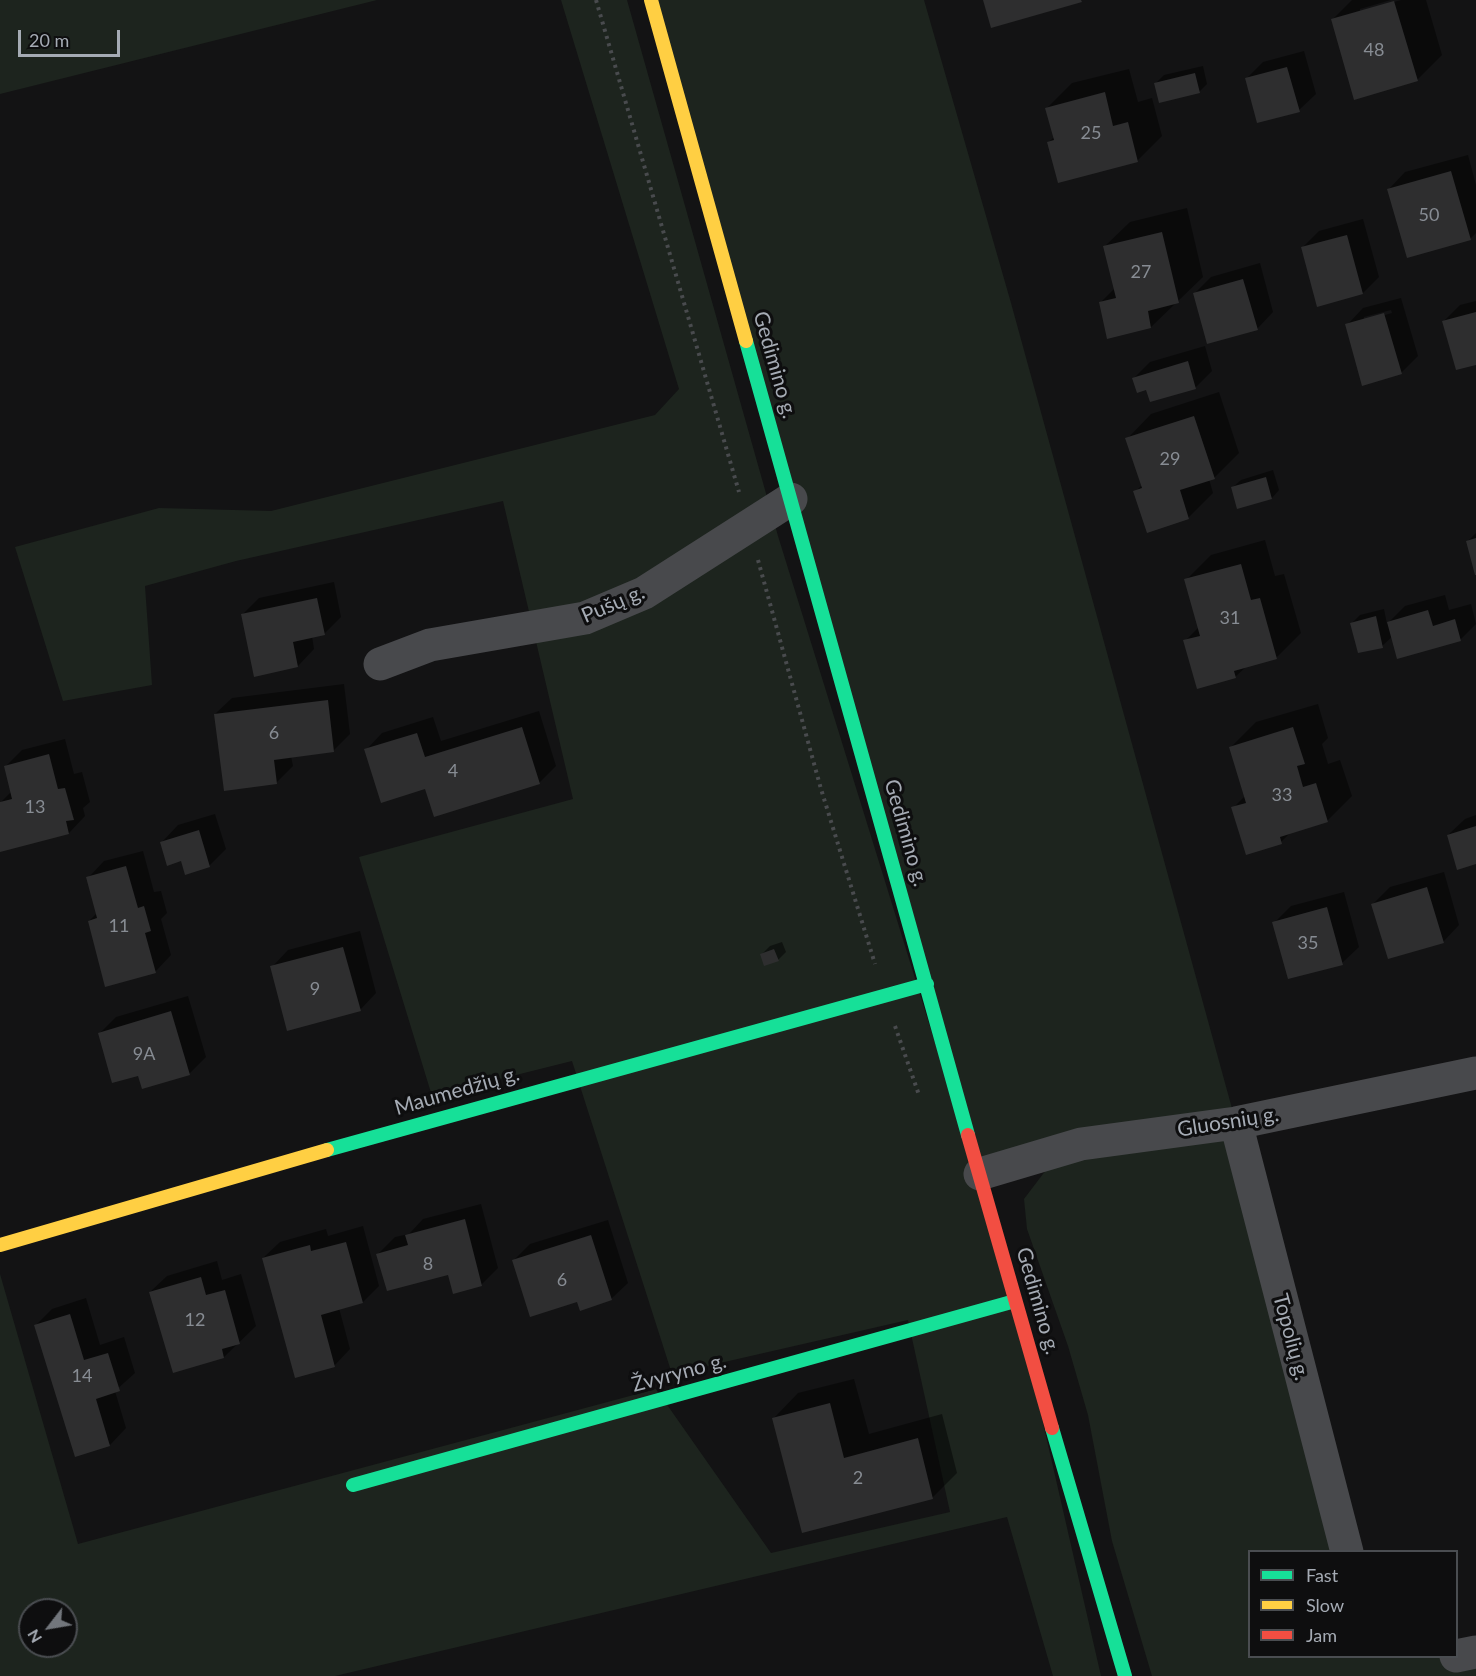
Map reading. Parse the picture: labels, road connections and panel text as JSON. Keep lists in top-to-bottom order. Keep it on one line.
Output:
{"streets":{"main road":["Gedimino g.","Maumedžių g.","Žvyryno g."],"street":["Pušų g.","Gluosnių g.","Topolių g."]},"crossings":[["Gedimino g.","Pušų g."],["Gedimino g.","Maumedžių g."],["Gedimino g.","Gluosnių g."],["Gedimino g.","Žvyryno g."],["Gluosnių g.","Topolių g."]],"house_numbers":["48","25","50","27","29","31","6","4","33","13","11","35","9","9A","8","6","12","14","2"],"legend":["Fast","Slow","Jam"],"scale_bar":"20 m","north":"bottom left"}
